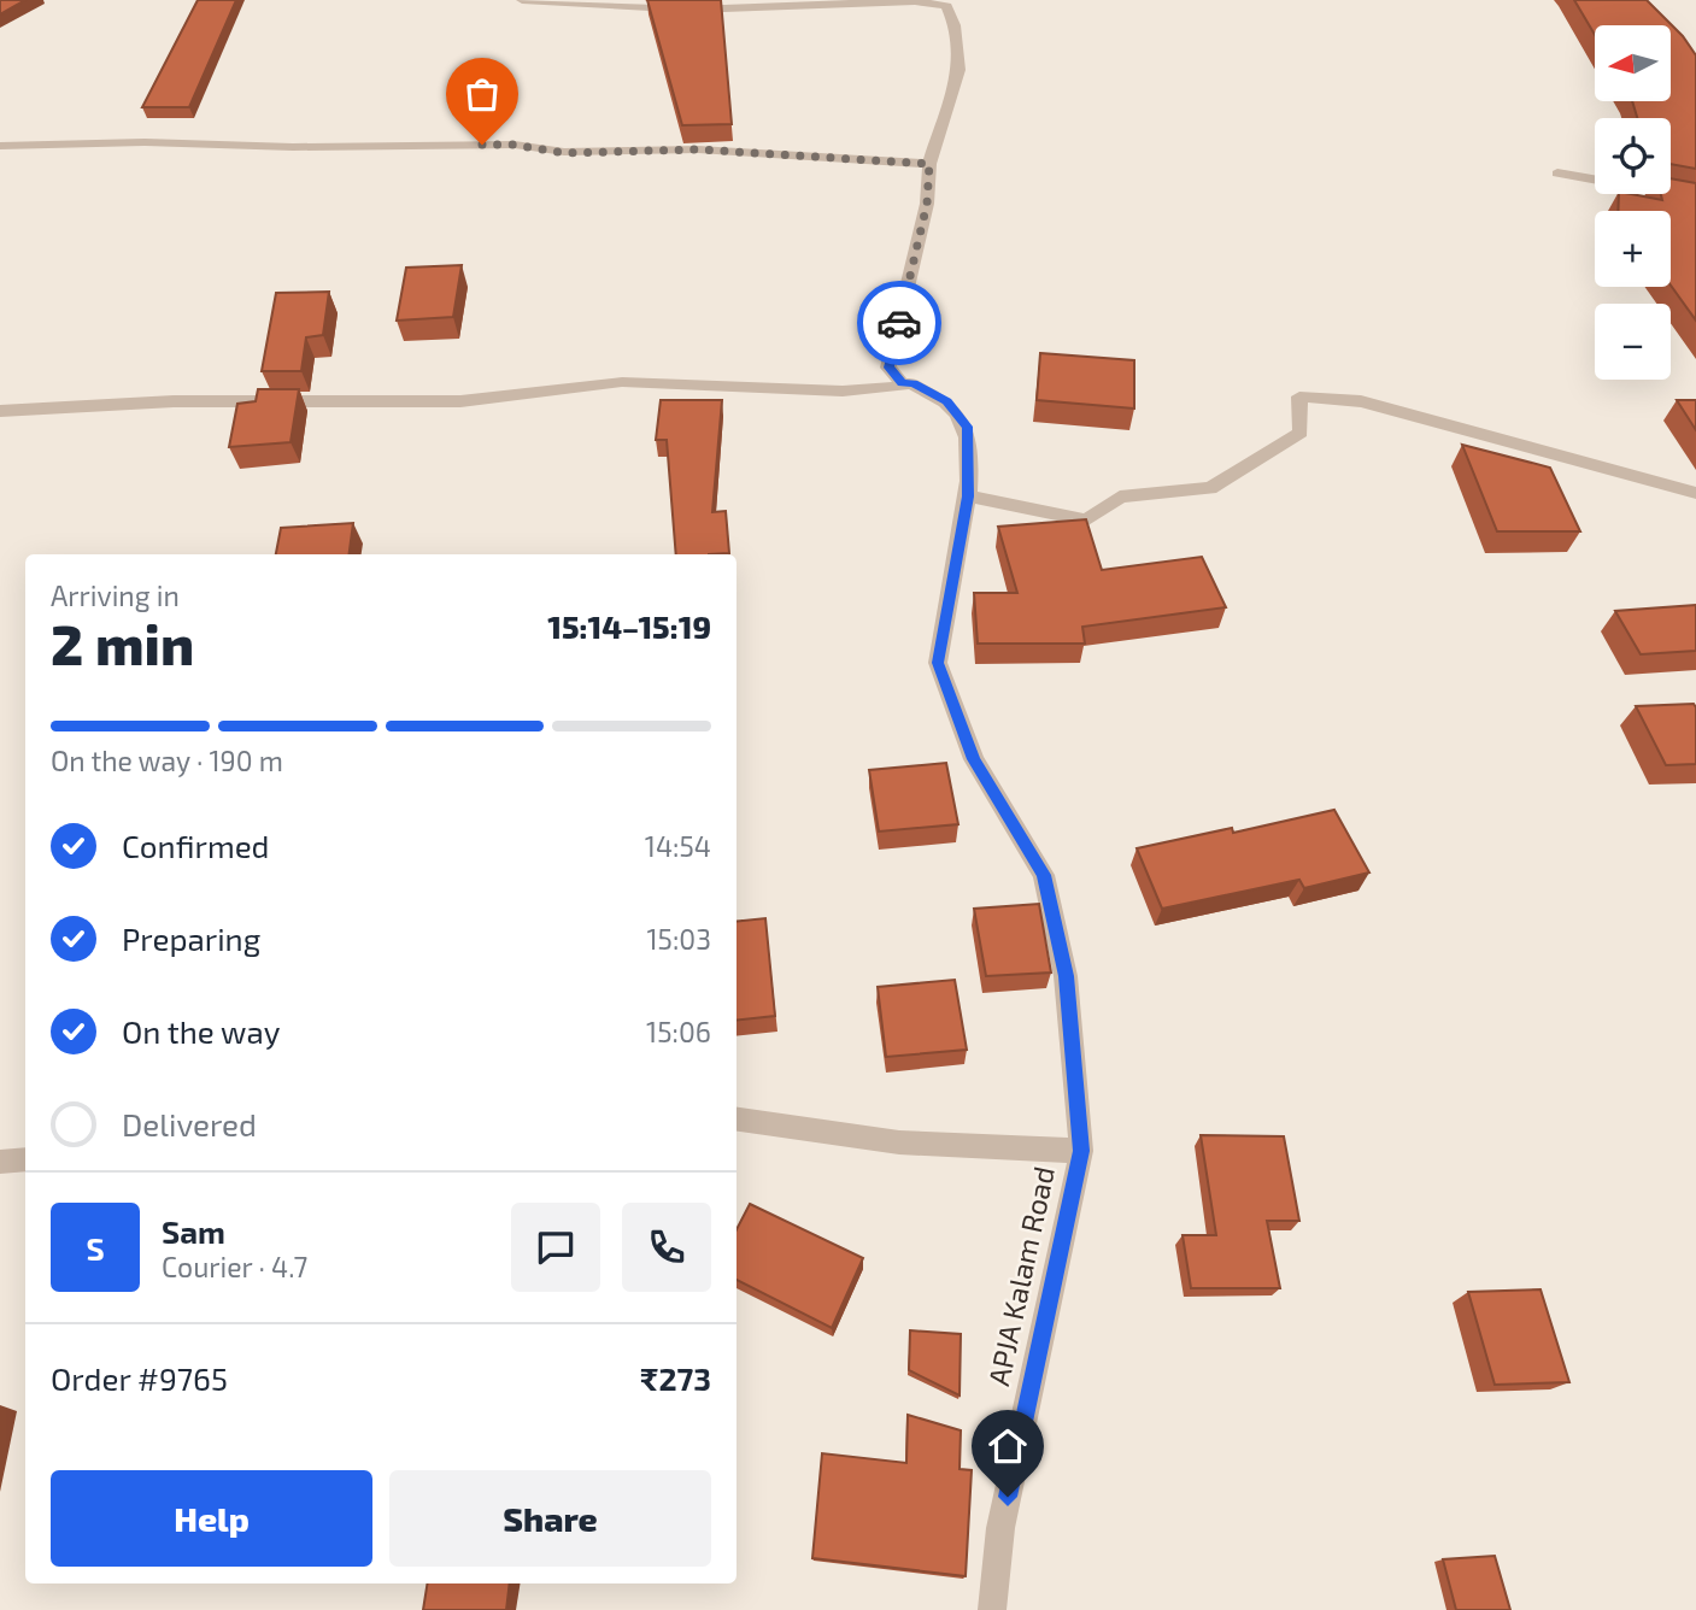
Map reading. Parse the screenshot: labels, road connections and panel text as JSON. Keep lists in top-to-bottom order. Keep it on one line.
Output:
{"streets":{"street":["APJA Kalam Road"]},"north":"left","page":{"map_buttons":["+","−"],"heading":["2 min","Arriving in","15:14–15:19"],"panel":["Sam","Courier · 4.7","Order #9765","₹273"],"bar":"On the way · 190 m","list":[["Confirmed","14:54"],["Preparing","15:03"],["On the way","15:06"],"Delivered"],"round":"S","buttons":["Help","Share"]}}
